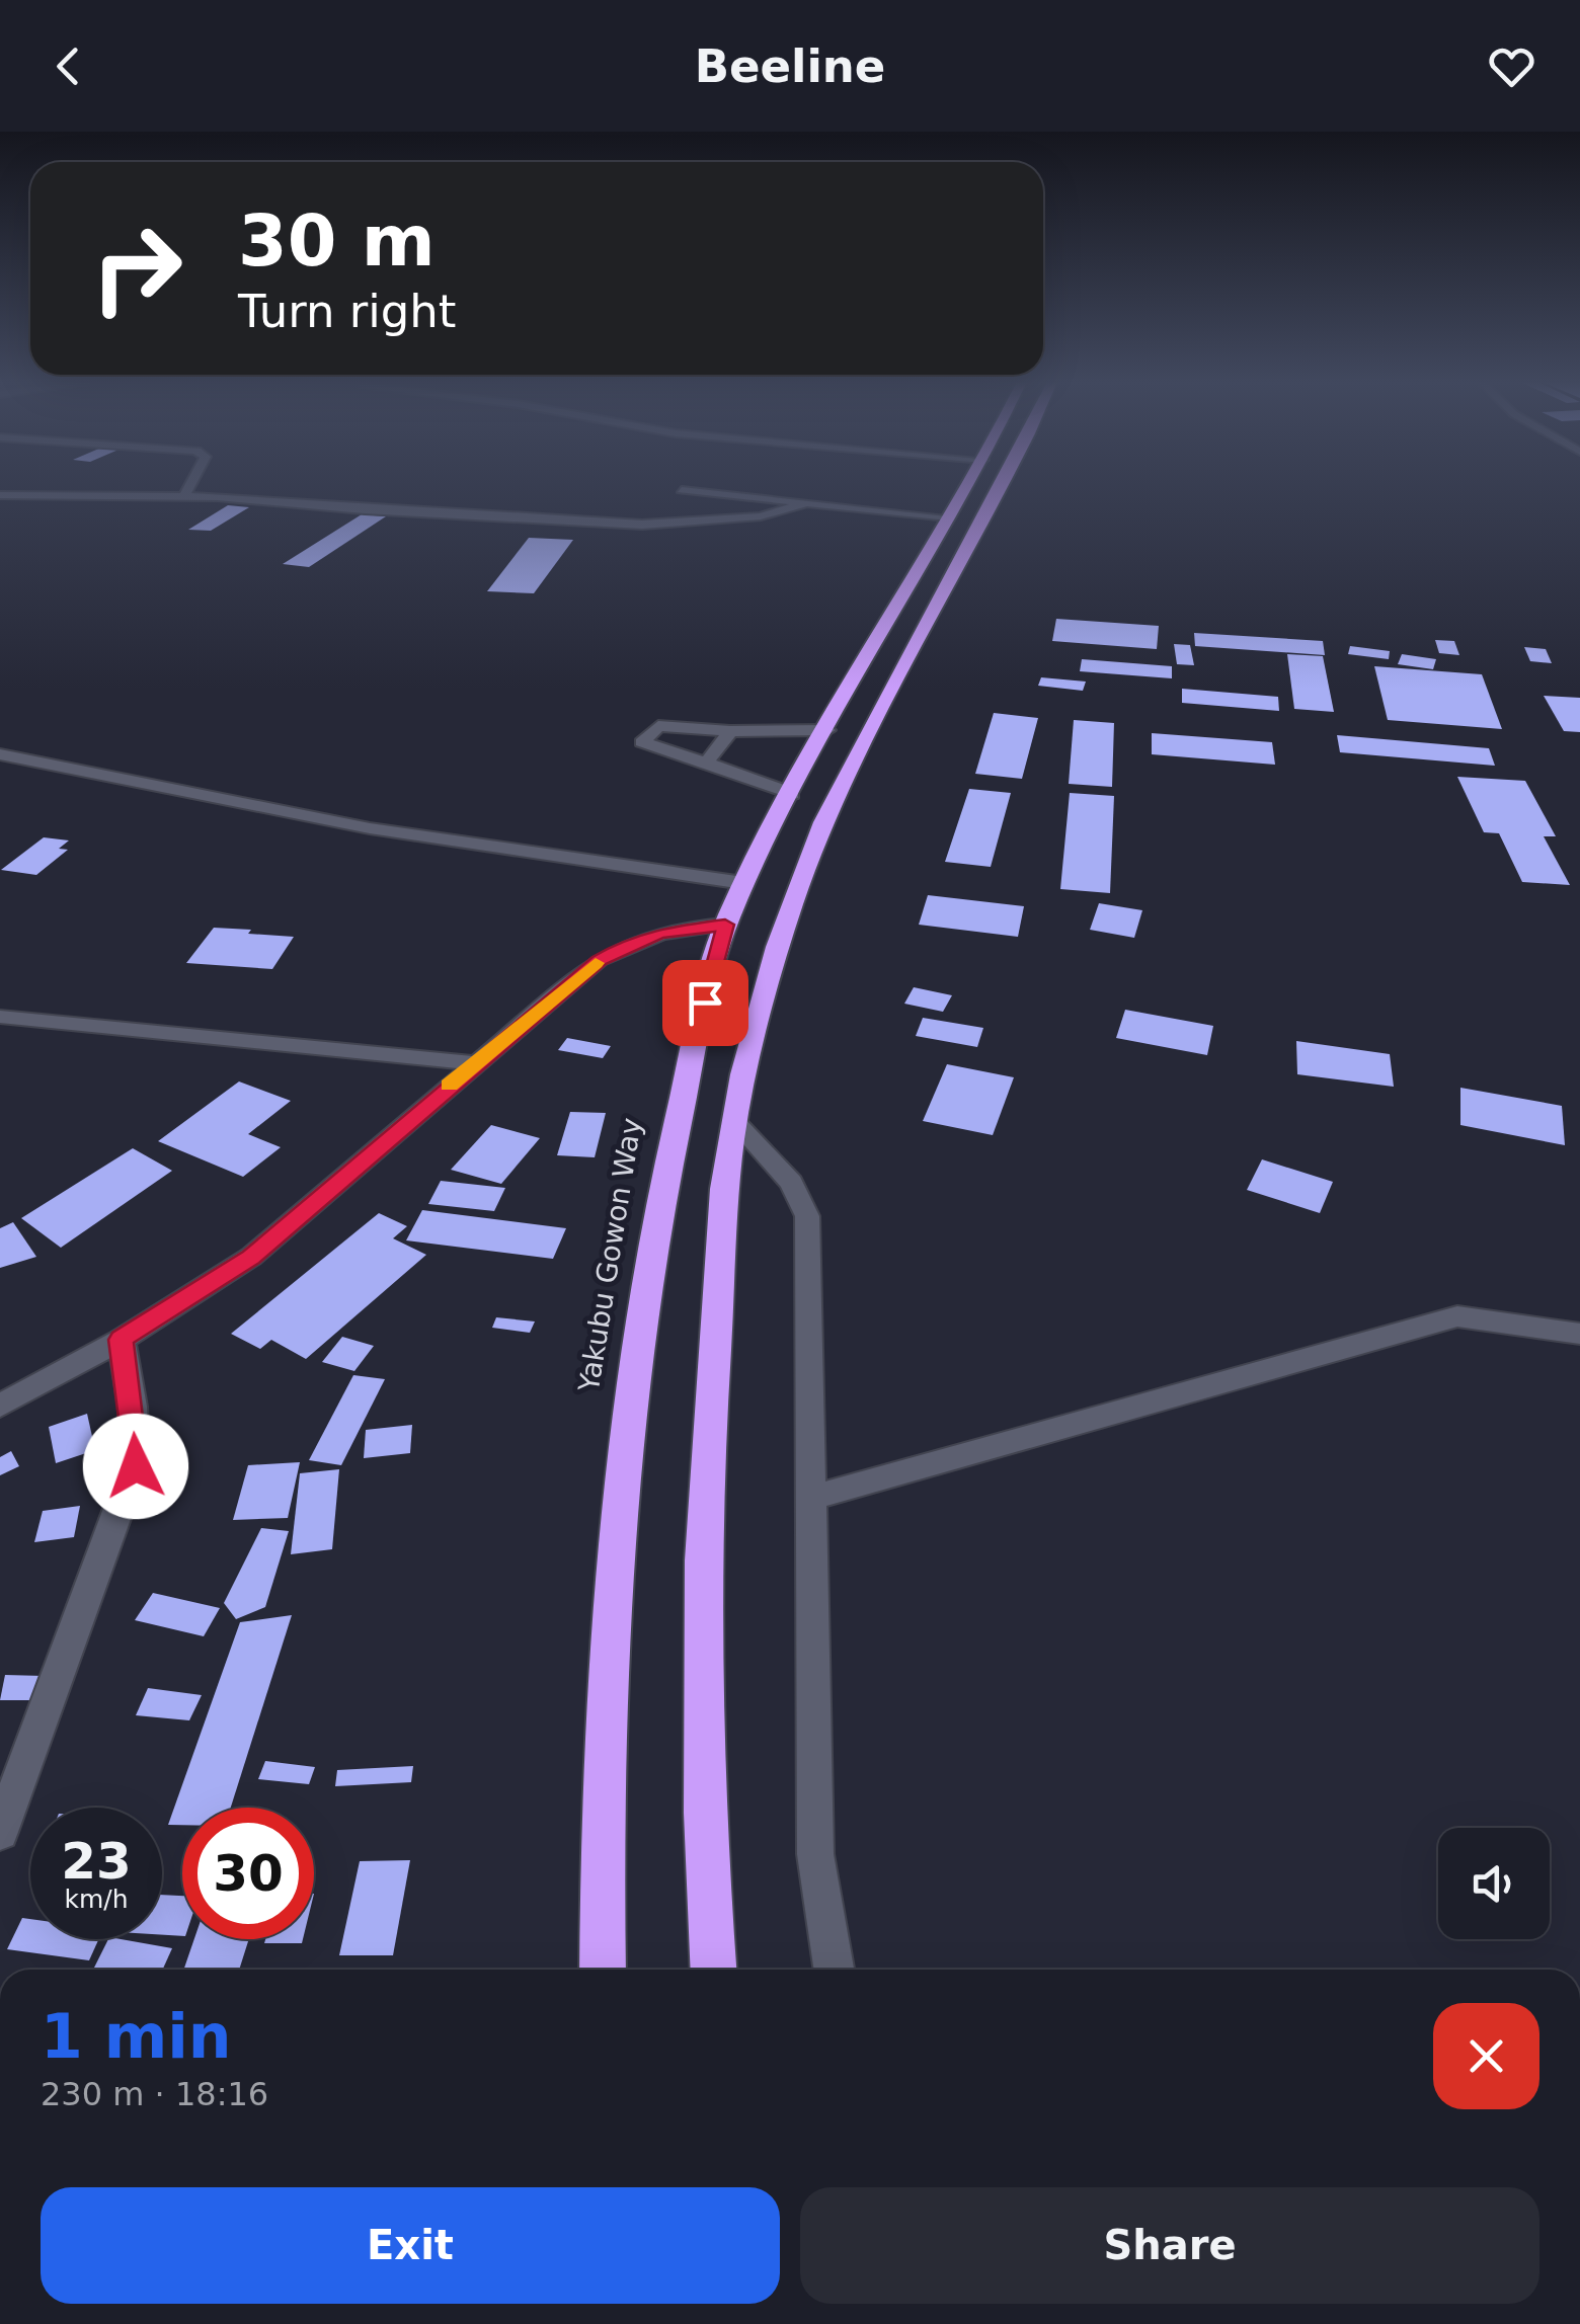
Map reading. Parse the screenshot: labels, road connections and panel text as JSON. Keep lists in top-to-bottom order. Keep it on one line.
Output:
{"streets":{"highway":["Yakubu Gowon Way"]},"page":{"header":"Beeline","turn":["30 m","Turn right"],"speed":"23 km/h","limit":"30","heading":["1 min","230 m · 18:16"],"buttons":["Exit","Share"]}}
